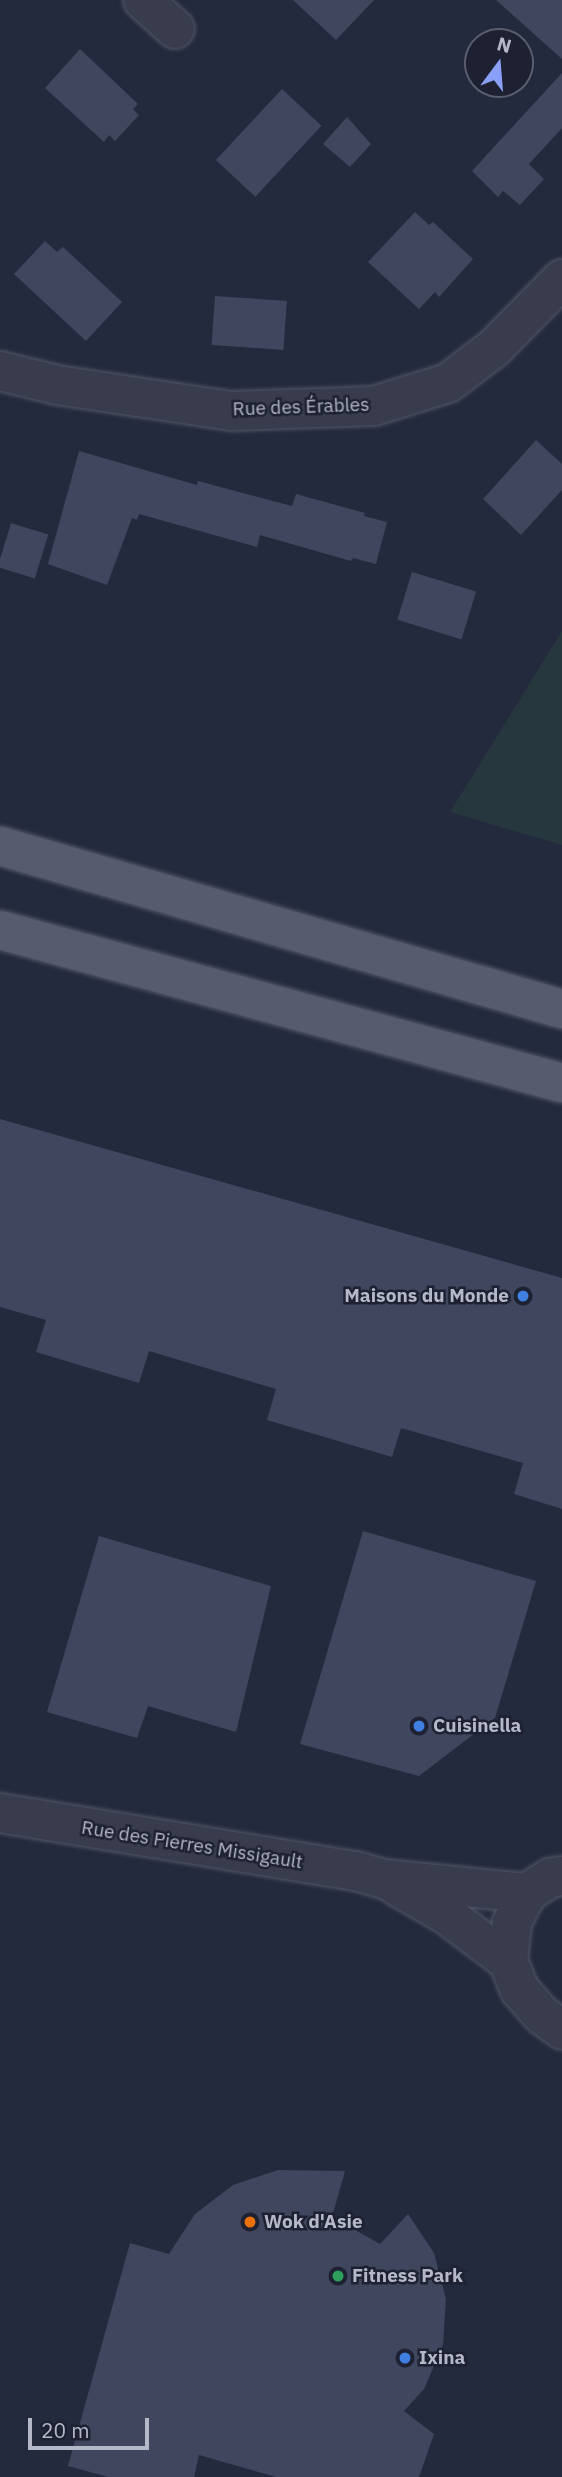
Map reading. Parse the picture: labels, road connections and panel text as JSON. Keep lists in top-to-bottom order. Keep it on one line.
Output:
{"streets":{"street":["Rue des Érables","Rue des Pierres Missigault"]},"places":["Maisons du Monde","Cuisinella","Wok d'Asie","Fitness Park","Ixina"],"scale_bar":"20 m","north":"top"}
